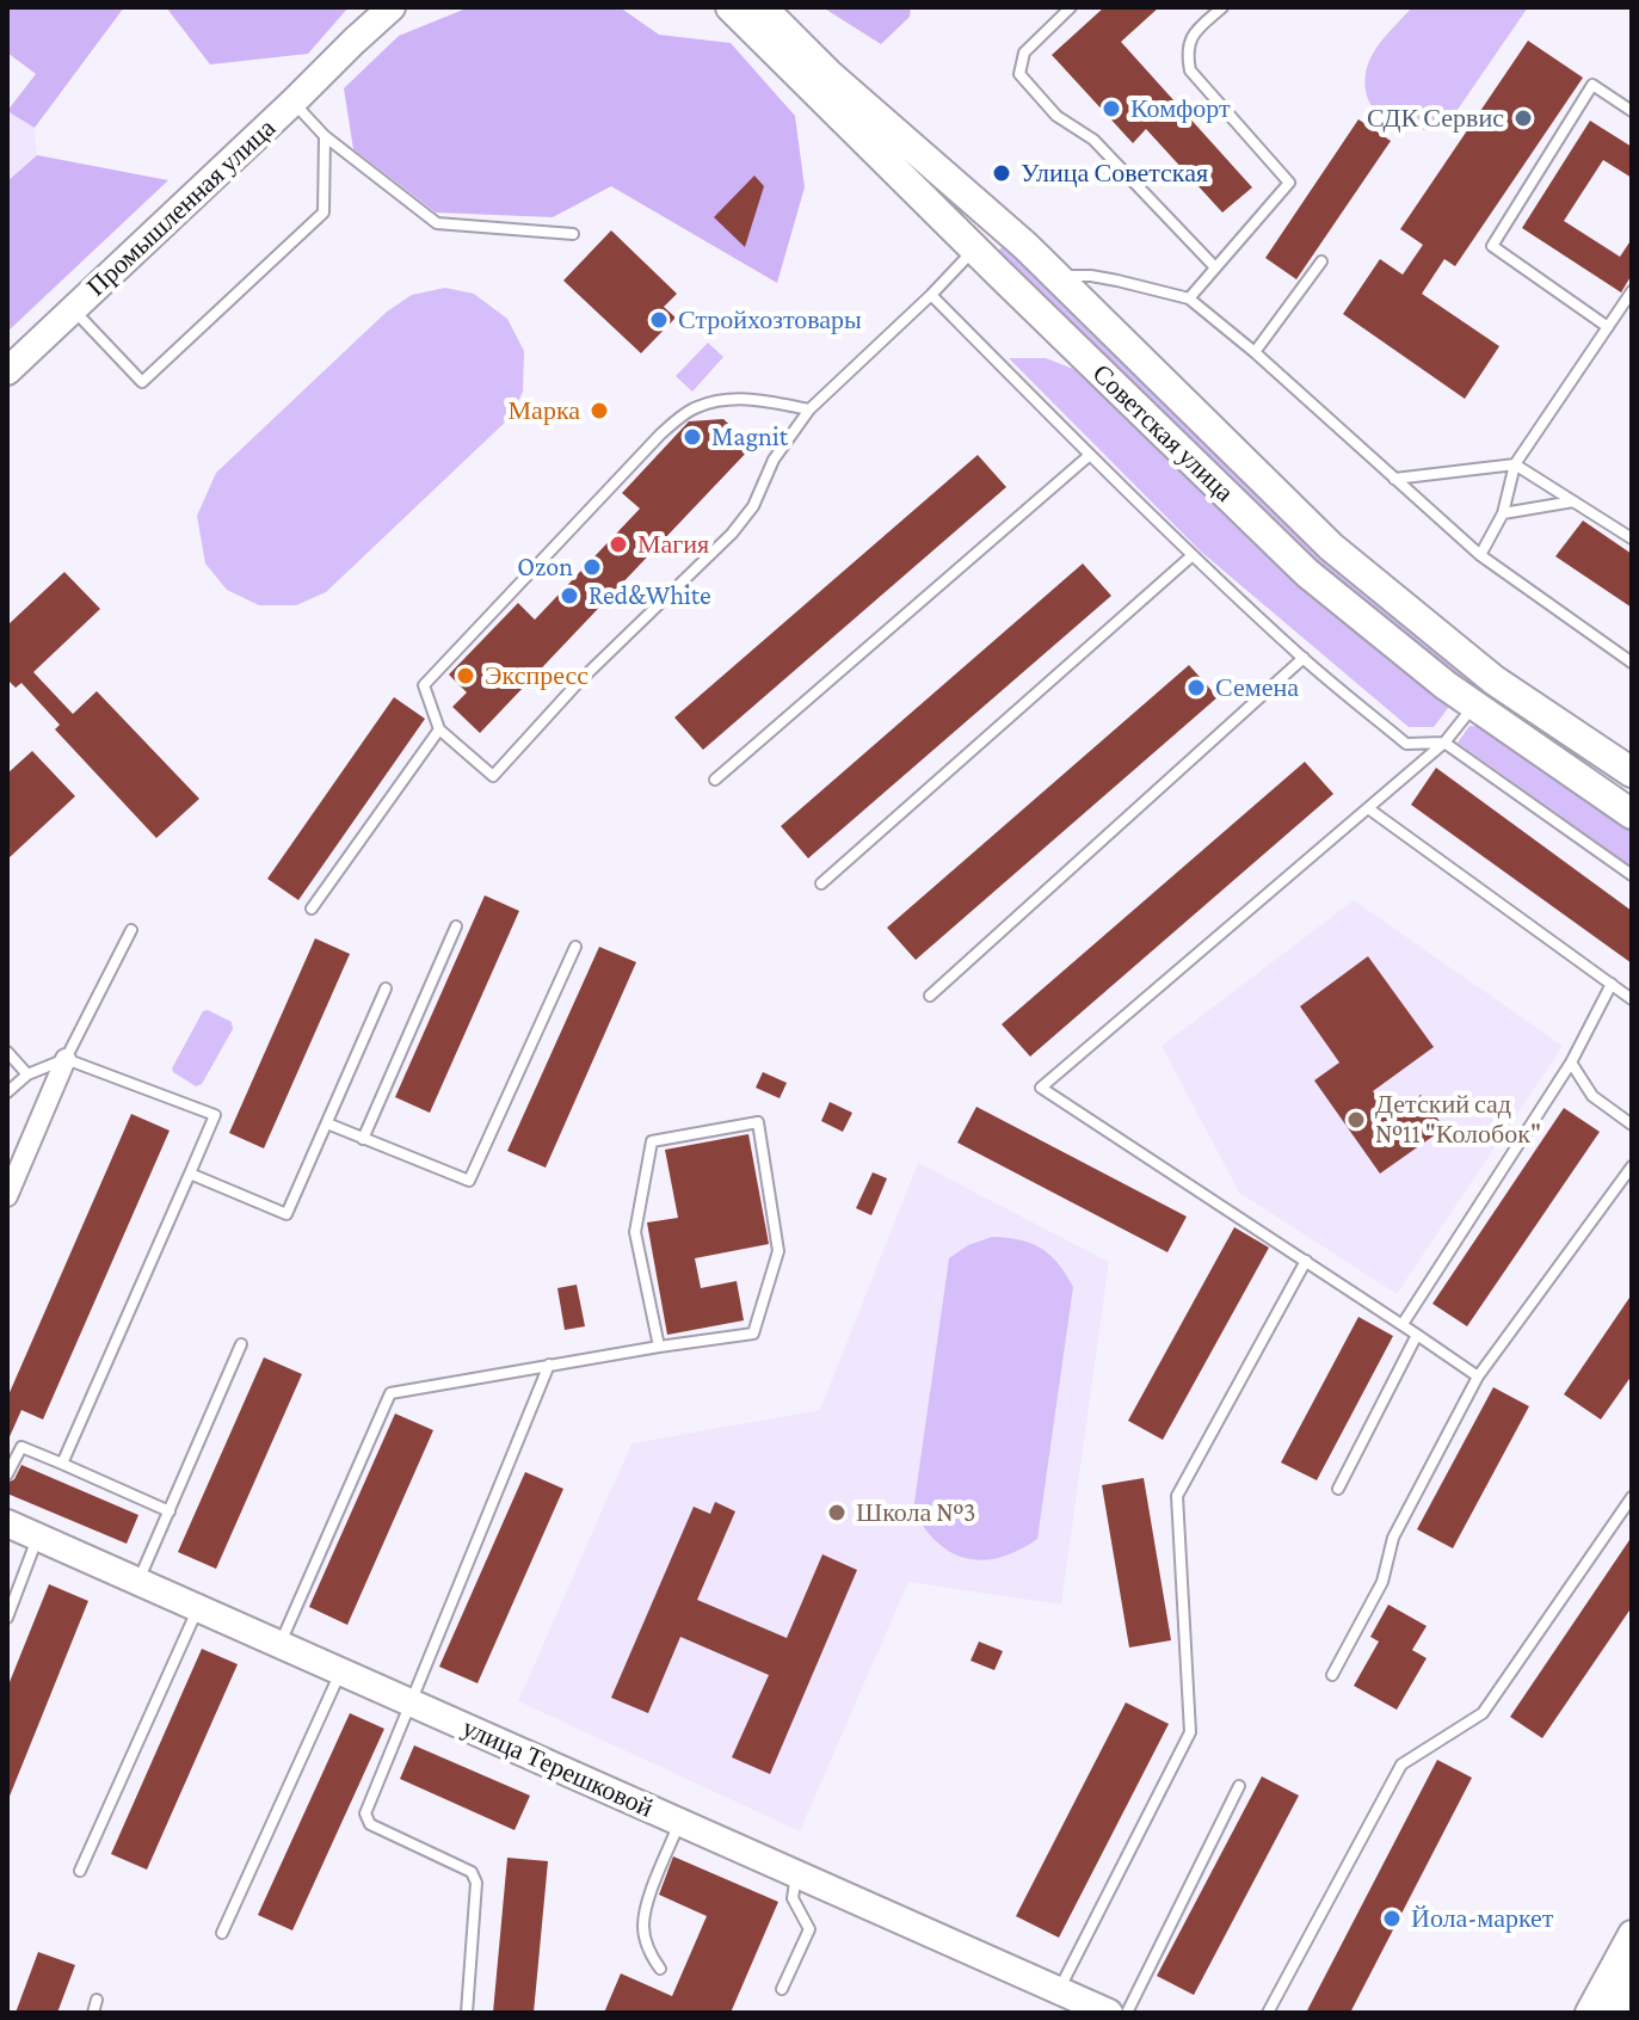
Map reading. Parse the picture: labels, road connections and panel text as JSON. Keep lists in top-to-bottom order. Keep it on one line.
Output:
{"streets":{"main road":["Советская улица"],"street":["Промышленная улица","улица Терешковой"]},"places":["Комфорт","СДК Сервис","Улица Советская","Стройхозтовары","Марка","Magnit","Магия","Ozon","Red&White","Экспресс","Семена","Детский сад №11 \"Колобок\"","Школа №3","Йола-маркет"]}
